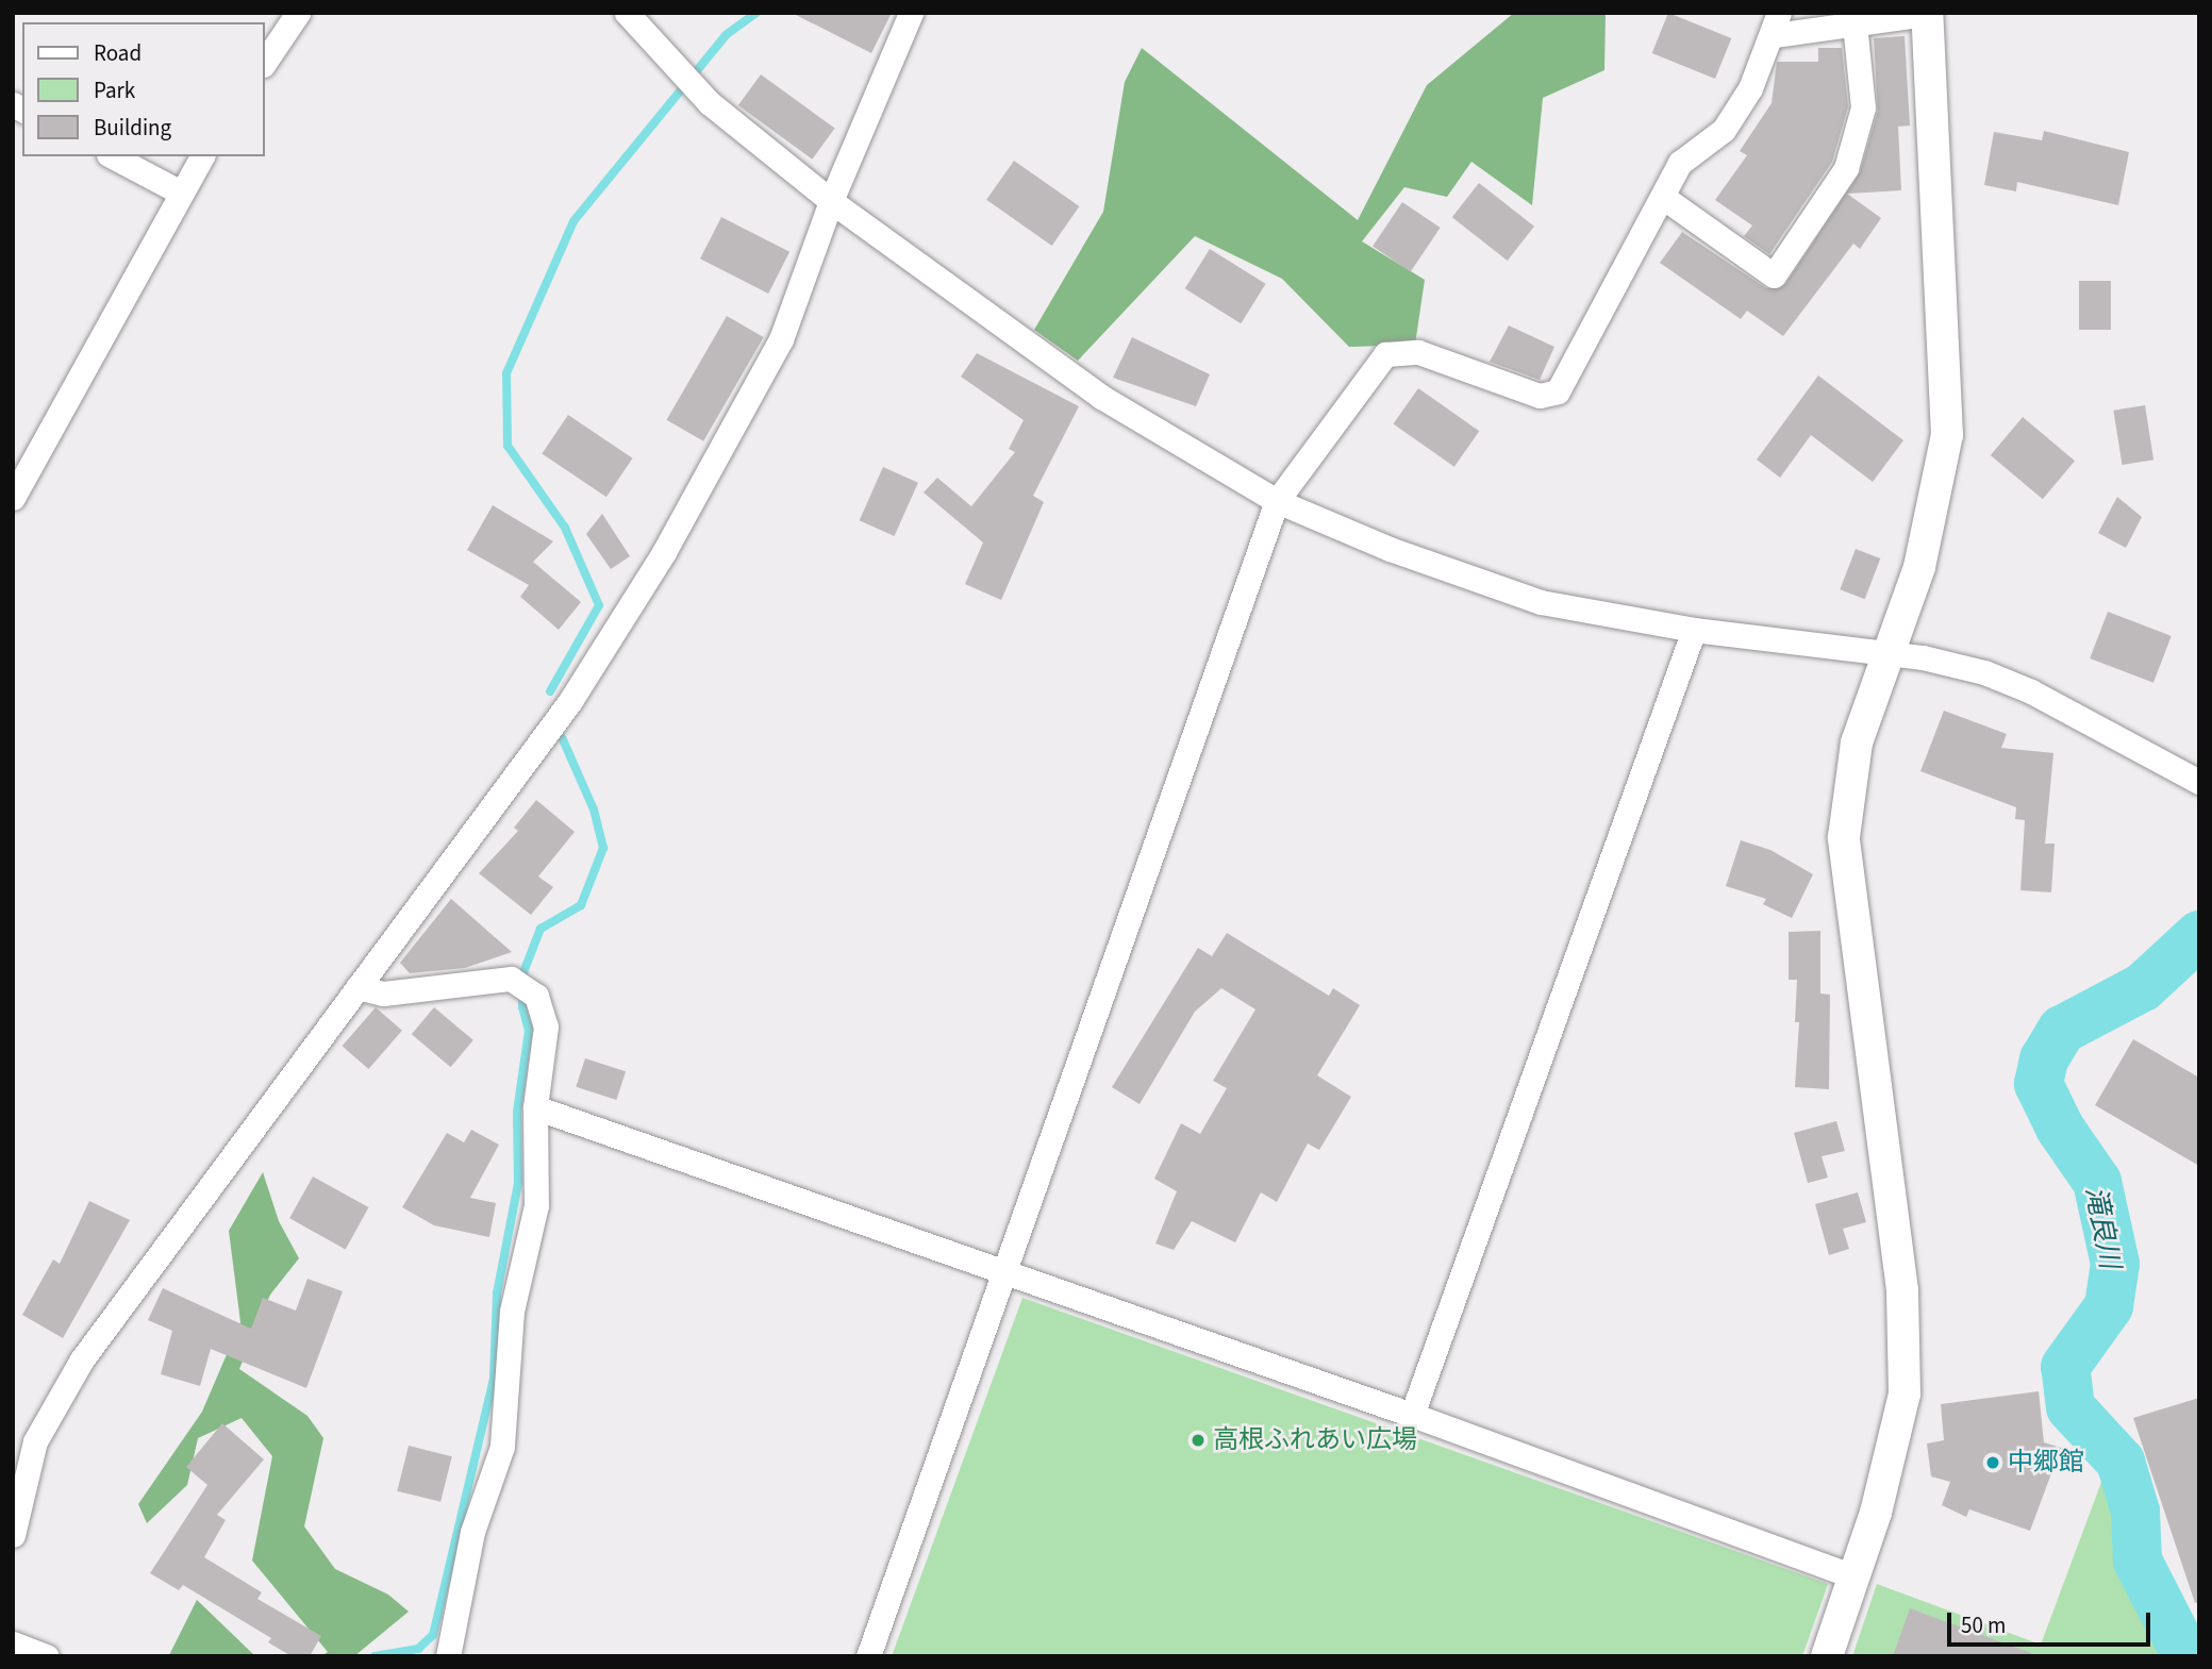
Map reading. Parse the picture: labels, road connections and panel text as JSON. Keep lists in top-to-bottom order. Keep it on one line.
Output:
{"water":["滝良川"],"places":["高根ふれあい広場","中郷館"],"legend":["Road","Park","Building"],"scale_bar":"50 m"}
